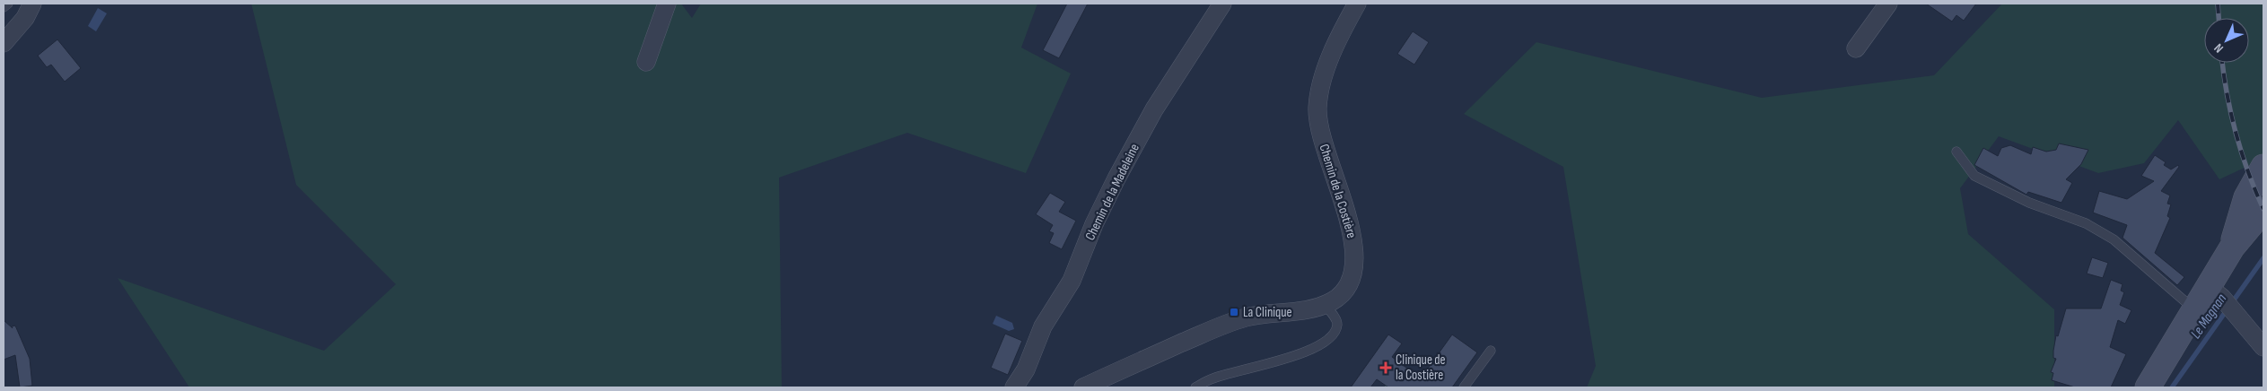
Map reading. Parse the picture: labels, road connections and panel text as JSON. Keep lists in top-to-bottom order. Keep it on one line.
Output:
{"streets":{"street":["Chemin de la Costière","Chemin de la Madeleine"]},"water":["Le Magnan"],"places":{"transit":["La Clinique"],"health":["Clinique de la Costière"]},"north":"bottom left"}
